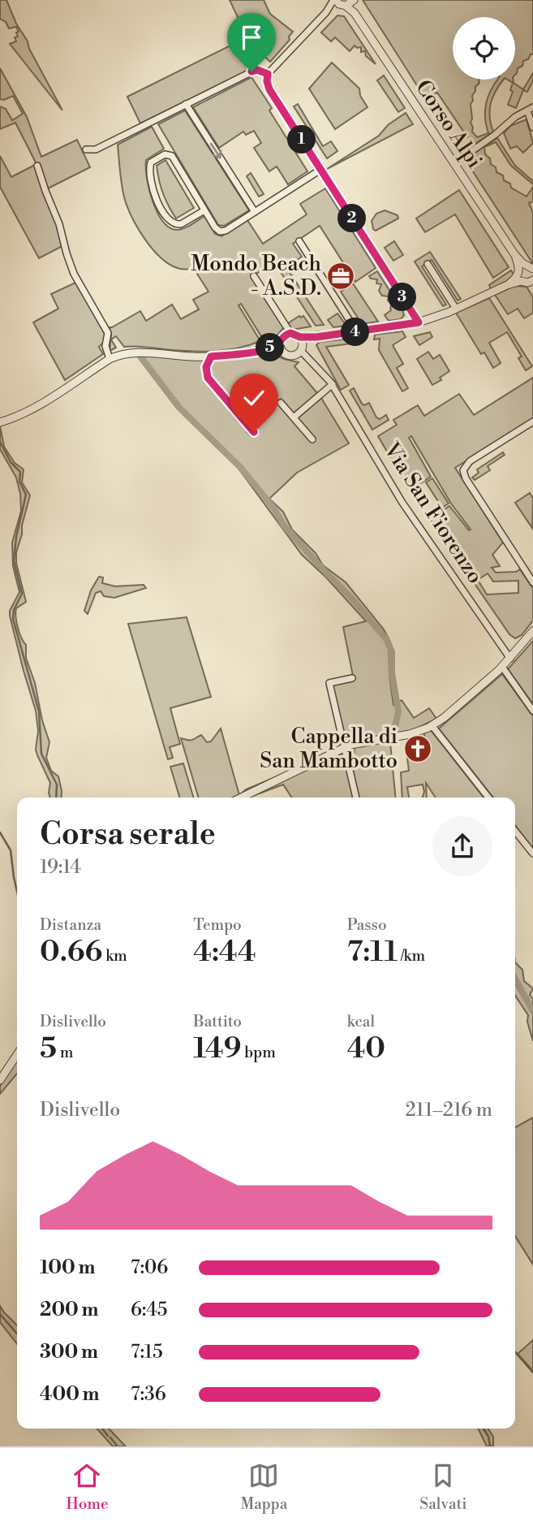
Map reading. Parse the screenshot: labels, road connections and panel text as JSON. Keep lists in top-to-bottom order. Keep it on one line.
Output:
{"streets":{"street":["Corso Alpi","Via San Fiorenzo"]},"places":{"office":["Mondo Beach - A.S.D."],"church":["Cappella di San Mambotto"]},"page":{"pins":["1","2","3","4","5"],"heading":["Corsa serale","19:14"],"stats":[["Distanza","0.66 km"],["Tempo","4:44"],["Passo","7:11 /km"],["Dislivello","5 m"],["Battito","149 bpm"],["kcal","40"]],"chart":["Dislivello","211–216 m"],"list":[{"name":"100 m","note":"7:06"},{"name":"200 m","note":"6:45"},{"name":"300 m","note":"7:15"},{"name":"400 m","note":"7:36"}],"tabs":["Home","Mappa","Salvati"]}}
